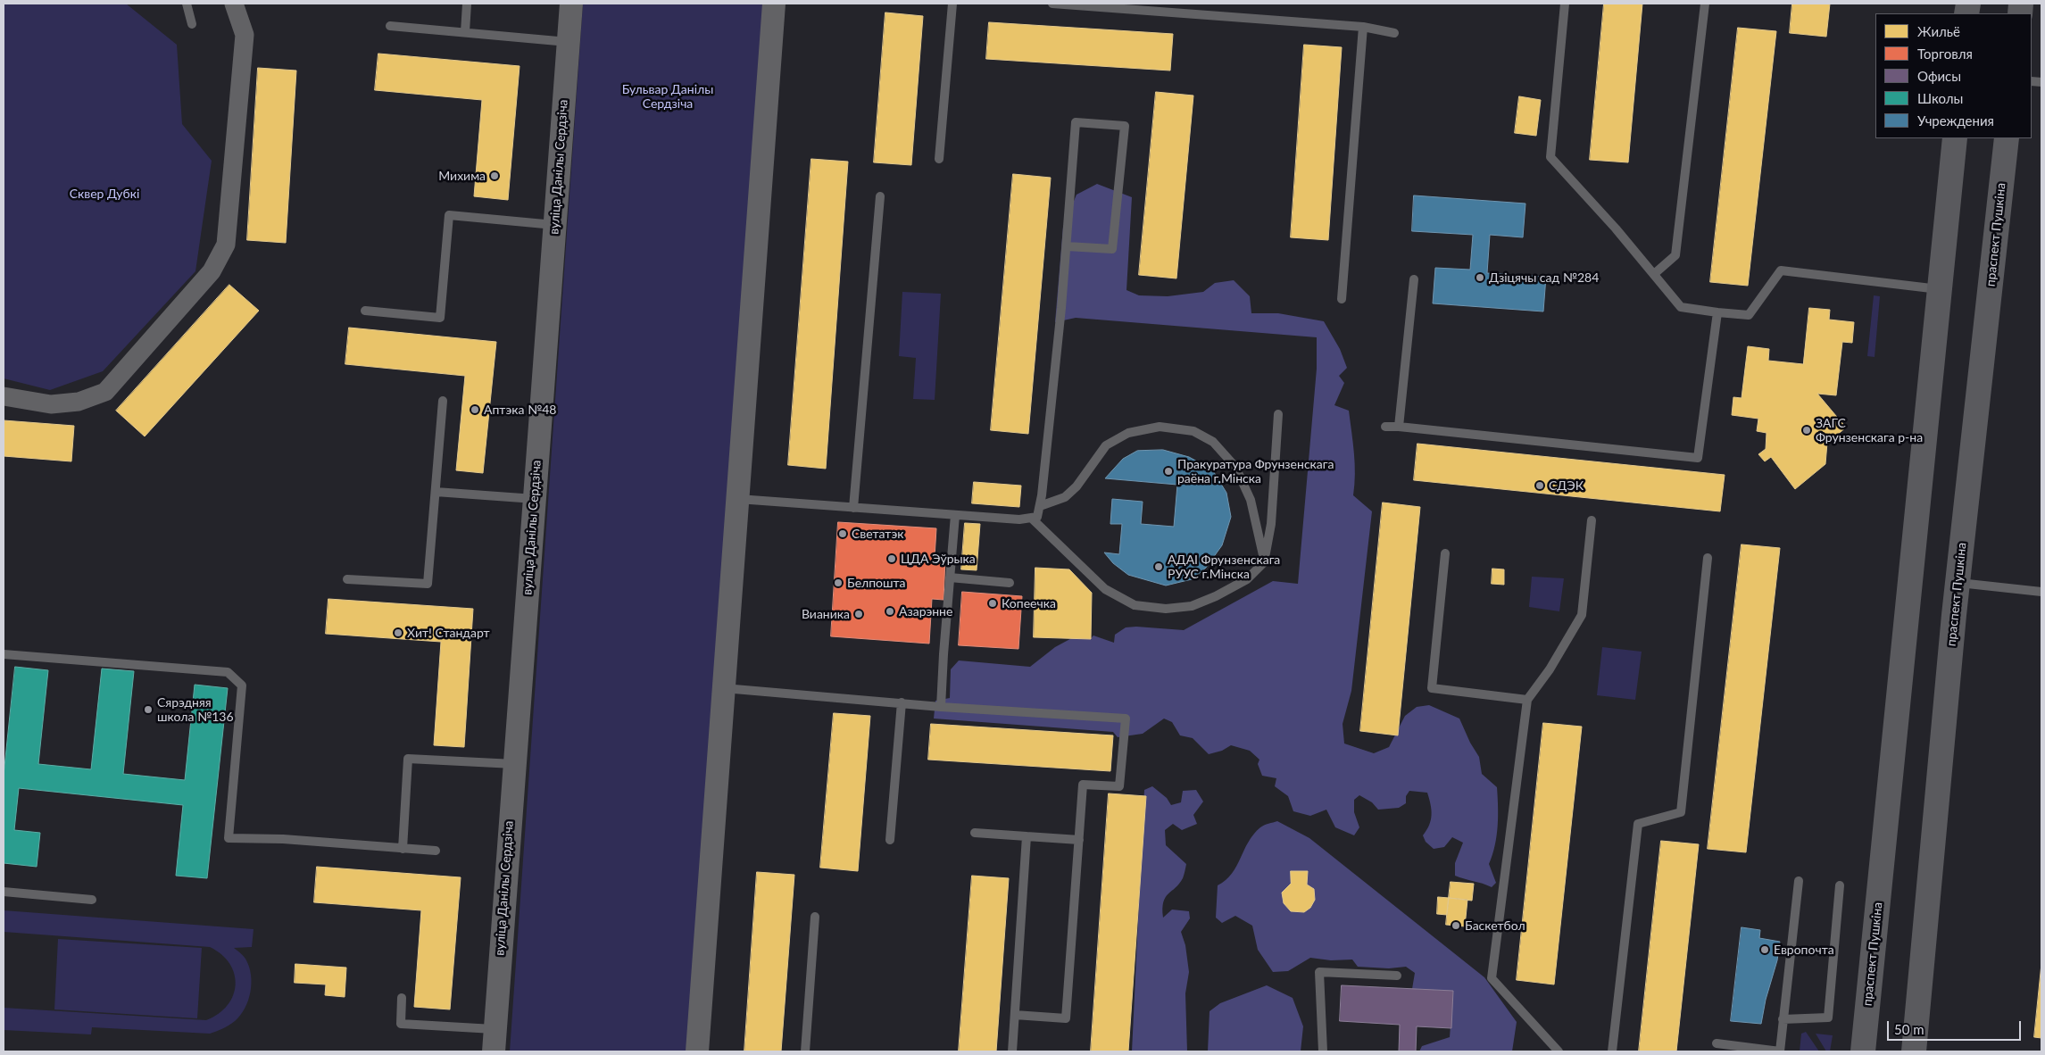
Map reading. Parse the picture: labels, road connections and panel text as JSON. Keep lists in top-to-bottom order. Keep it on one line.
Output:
{"streets":{"main road":["праспект Пушкіна"],"street":["вуліца Данілы Сердзіча"]},"parks":["Бульвар Данілы Сердзіча","Сквер Дубкі"],"places":["Михима","Дзіцячы сад №284","Аптэка №48","ЗАГС Фрунзенскага р-на","Пракуратура Фрунзенскага раёна г.Мінска","СДЭК","Светатэк","ЦДА Эўрыка","АДАІ Фрунзенскага РУУС г.Мінска","Белпошта","Копеечка","Азарэнне","Вианика","Хит! Стандарт","Сярэдняя школа №136","Баскетбол","Европочта"],"legend":["Жильё","Торговля","Офисы","Школы","Учреждения"],"scale_bar":"50 m"}
